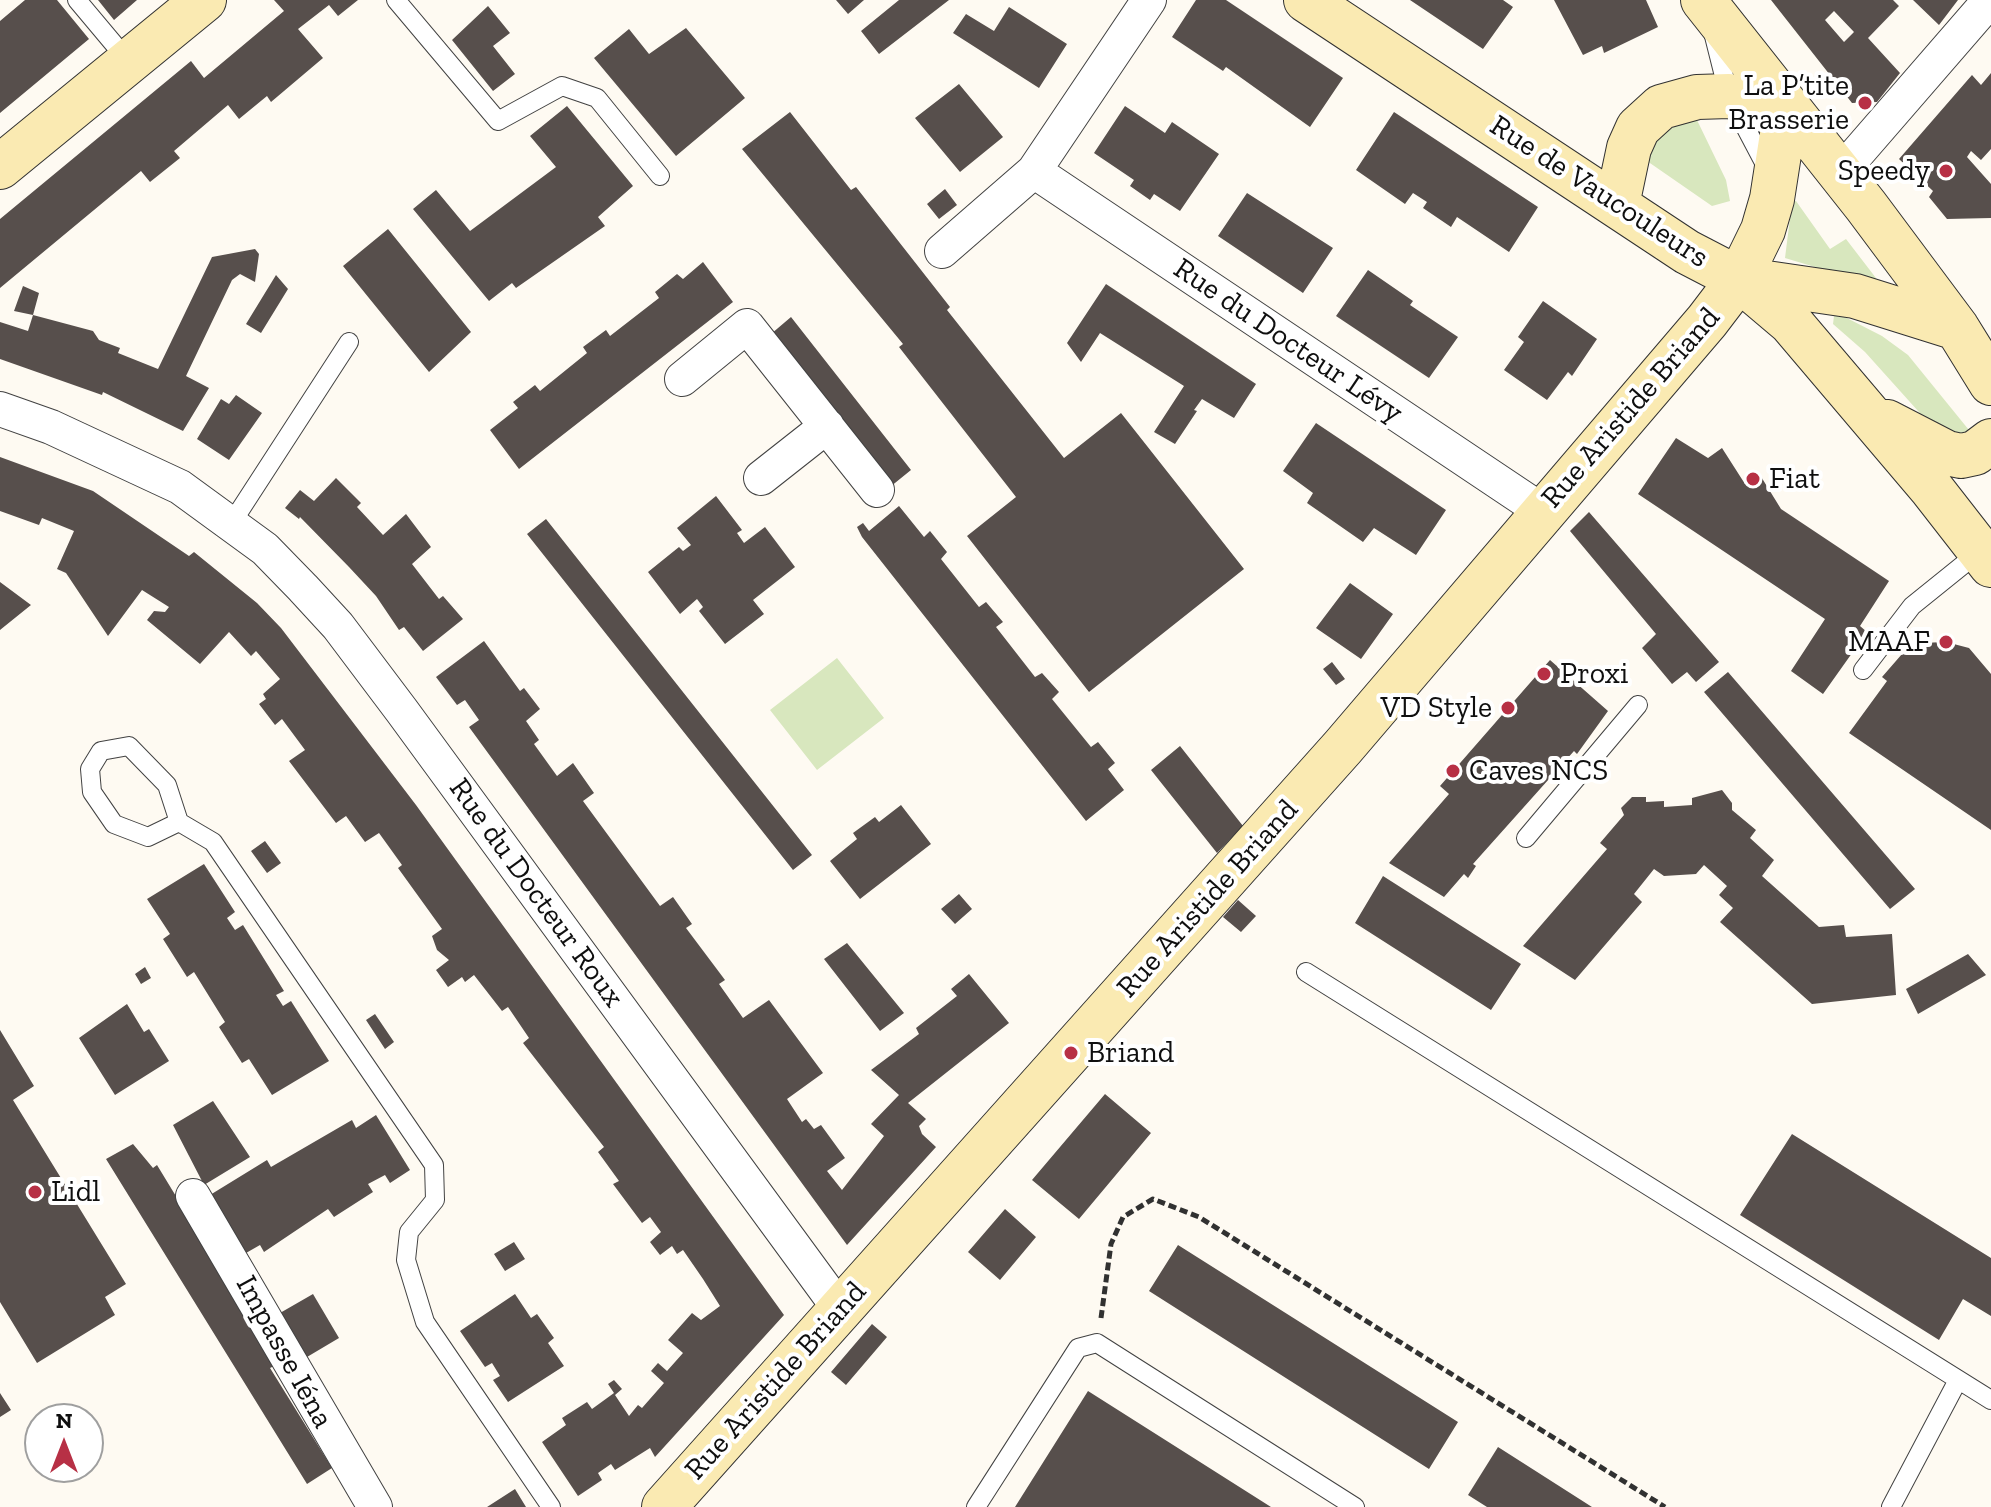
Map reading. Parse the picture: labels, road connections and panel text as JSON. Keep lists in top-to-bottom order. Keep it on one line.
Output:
{"streets":{"street":["Rue de Vaucouleurs","Rue du Docteur Lévy","Rue Aristide Briand","Rue du Docteur Roux","Impasse Iéna"]},"crossings":[["Rue de Vaucouleurs","Rue Aristide Briand"],["Rue du Docteur Lévy","Rue Aristide Briand"],["Rue Aristide Briand","Rue du Docteur Roux"]],"places":["La P’tite Brasserie","Speedy","Fiat","MAAF","Proxi","VD Style","Caves NCS","Briand","Lidl"],"north":"top"}
